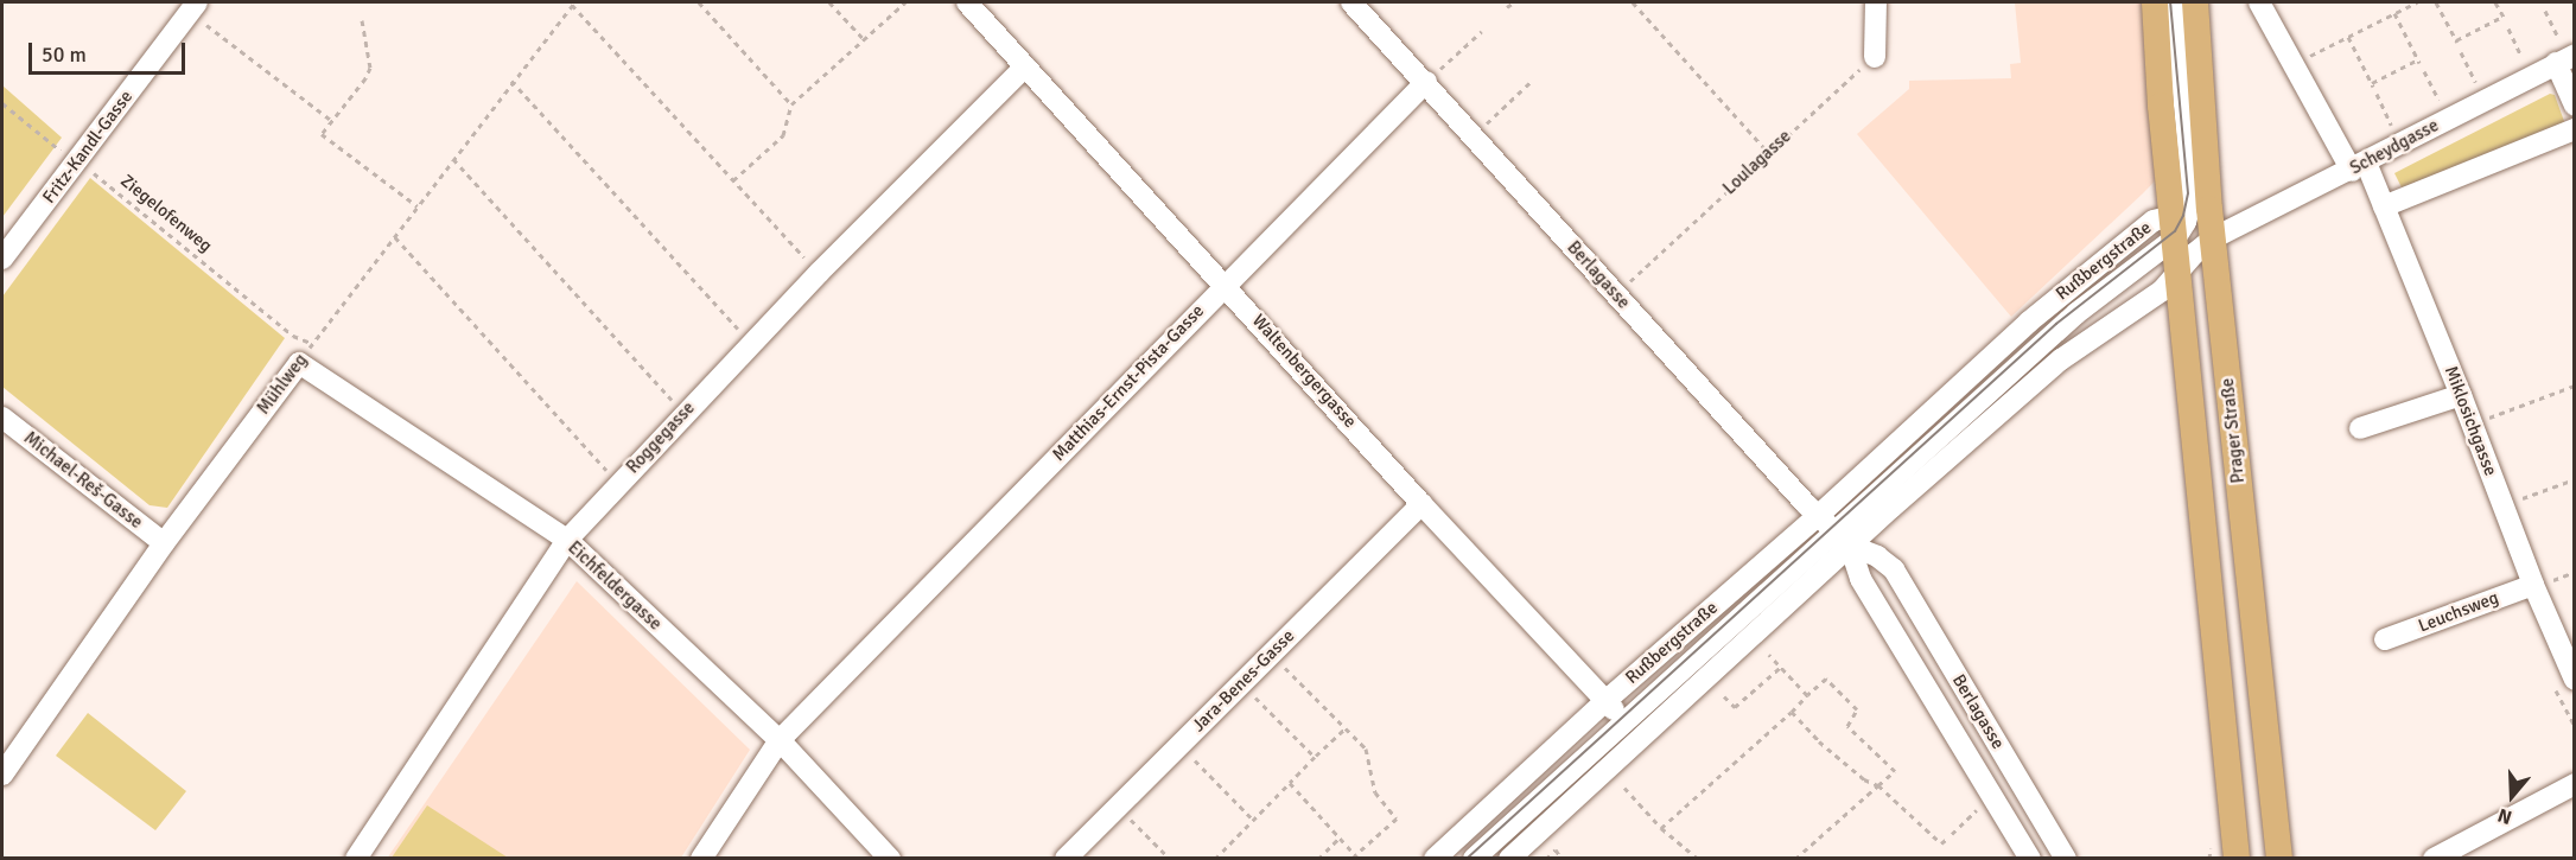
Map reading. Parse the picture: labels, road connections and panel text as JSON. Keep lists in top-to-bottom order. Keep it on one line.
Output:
{"streets":{"main road":["Prager Straße"],"street":["Fritz-Kandl-Gasse","Scheydgasse","Rußbergstraße","Berlagasse","Waltenbergergasse","Matthias-Ernst-Pista-Gasse","Mühlweg","Miklosichgasse","Roggegasse","Michael-Reš-Gasse","Eichfeldergasse","Leuchsweg","Jara-Benes-Gasse"],"path":["Loulagasse","Ziegelofenweg"]},"crossings":[["Fritz-Kandl-Gasse","Ziegelofenweg"],["Scheydgasse","Miklosichgasse"],["Scheydgasse","Prager Straße"],["Loulagasse","Berlagasse"],["Ziegelofenweg","Mühlweg"],["Rußbergstraße","Berlagasse"],["Rußbergstraße","Waltenbergergasse"],["Berlagasse","Matthias-Ernst-Pista-Gasse"],["Waltenbergergasse","Matthias-Ernst-Pista-Gasse"],["Waltenbergergasse","Roggegasse"],["Waltenbergergasse","Jara-Benes-Gasse"],["Matthias-Ernst-Pista-Gasse","Eichfeldergasse"],["Mühlweg","Michael-Reš-Gasse"],["Mühlweg","Eichfeldergasse"],["Miklosichgasse","Leuchsweg"],["Roggegasse","Eichfeldergasse"]],"scale_bar":"50 m","north":"bottom"}
